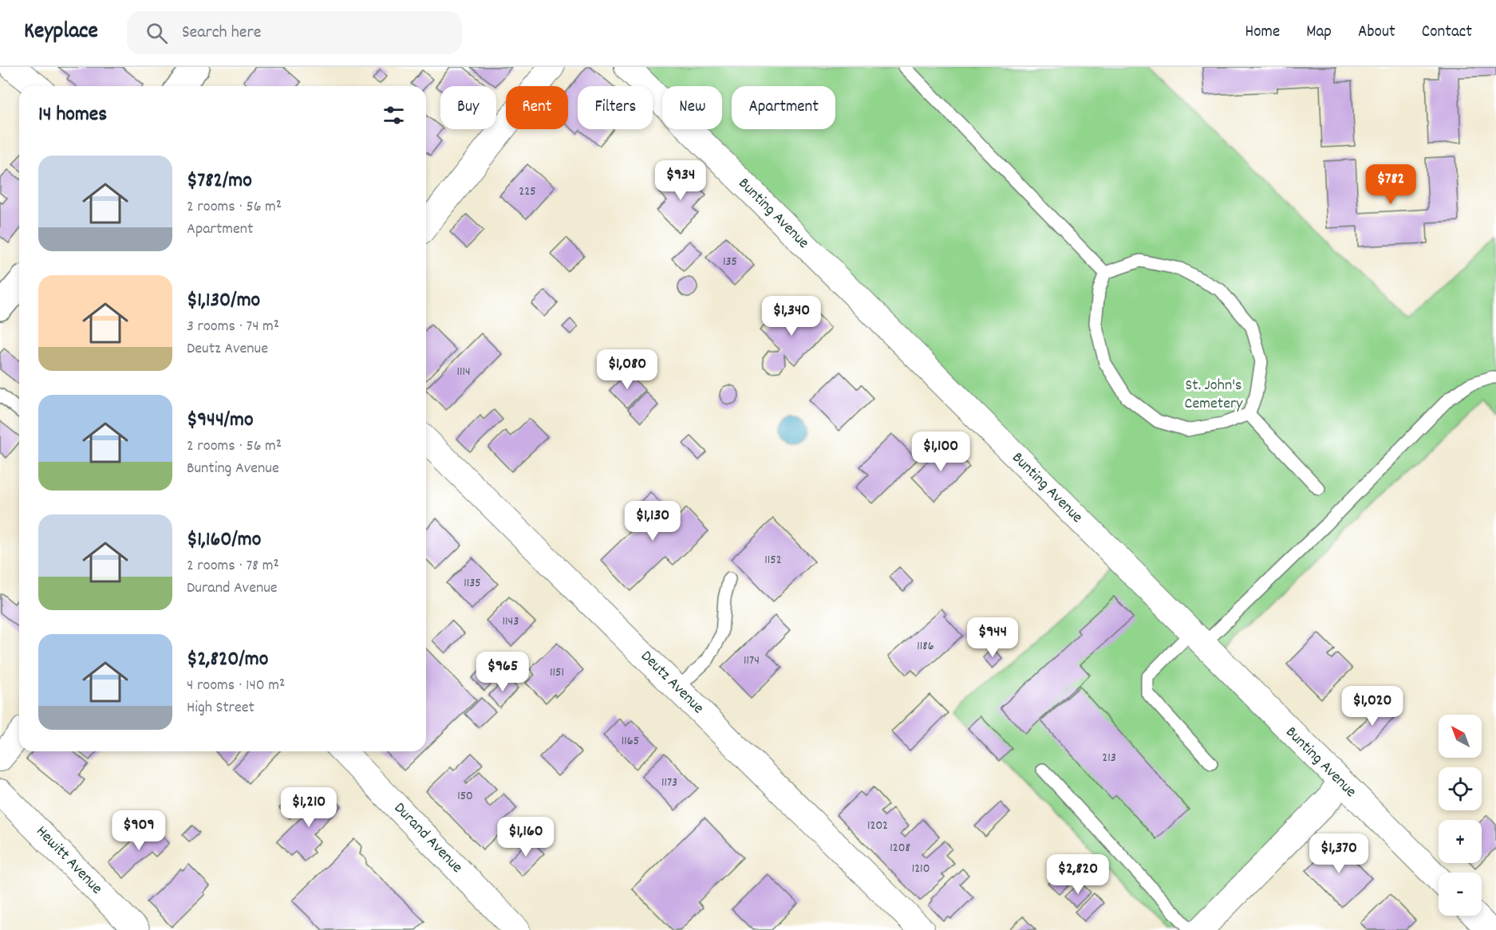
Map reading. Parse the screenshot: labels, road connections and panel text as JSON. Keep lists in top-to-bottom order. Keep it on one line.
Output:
{"streets":{"street":["Bunting Avenue","Deutz Avenue","Durand Avenue","Hewitt Avenue"]},"parks":["St. John's Cemetery"],"house_numbers":["225","135","1114","1152","1135","1143","1186","1174","1151","1165","213","1173","150","1202","1208","1210"],"north":"top left","page":{"header":"Keyplace","search":"Search here","nav":["Home","Map","About","Contact"],"chip":["Buy","Rent","Filters","New","Apartment"],"heading":"14 homes","list":[{"name":"$782/mo","note":"2 rooms · 56 m² · Apartment"},{"name":"$1,130/mo","note":"3 rooms · 74 m² · Deutz Avenue"},{"name":"$944/mo","note":"2 rooms · 56 m² · Bunting Avenue"},{"name":"$1,160/mo","note":"2 rooms · 78 m² · Durand Avenue"},{"name":"$2,820/mo","note":"4 rooms · 140 m² · High Street"}],"price":["$934","$782","$1,340","$1,080","$1,100","$1,130","$944","$965","$1,020","$1,210","$909","$1,160","$1,370","$2,820"],"map_buttons":["+","−"]}}
